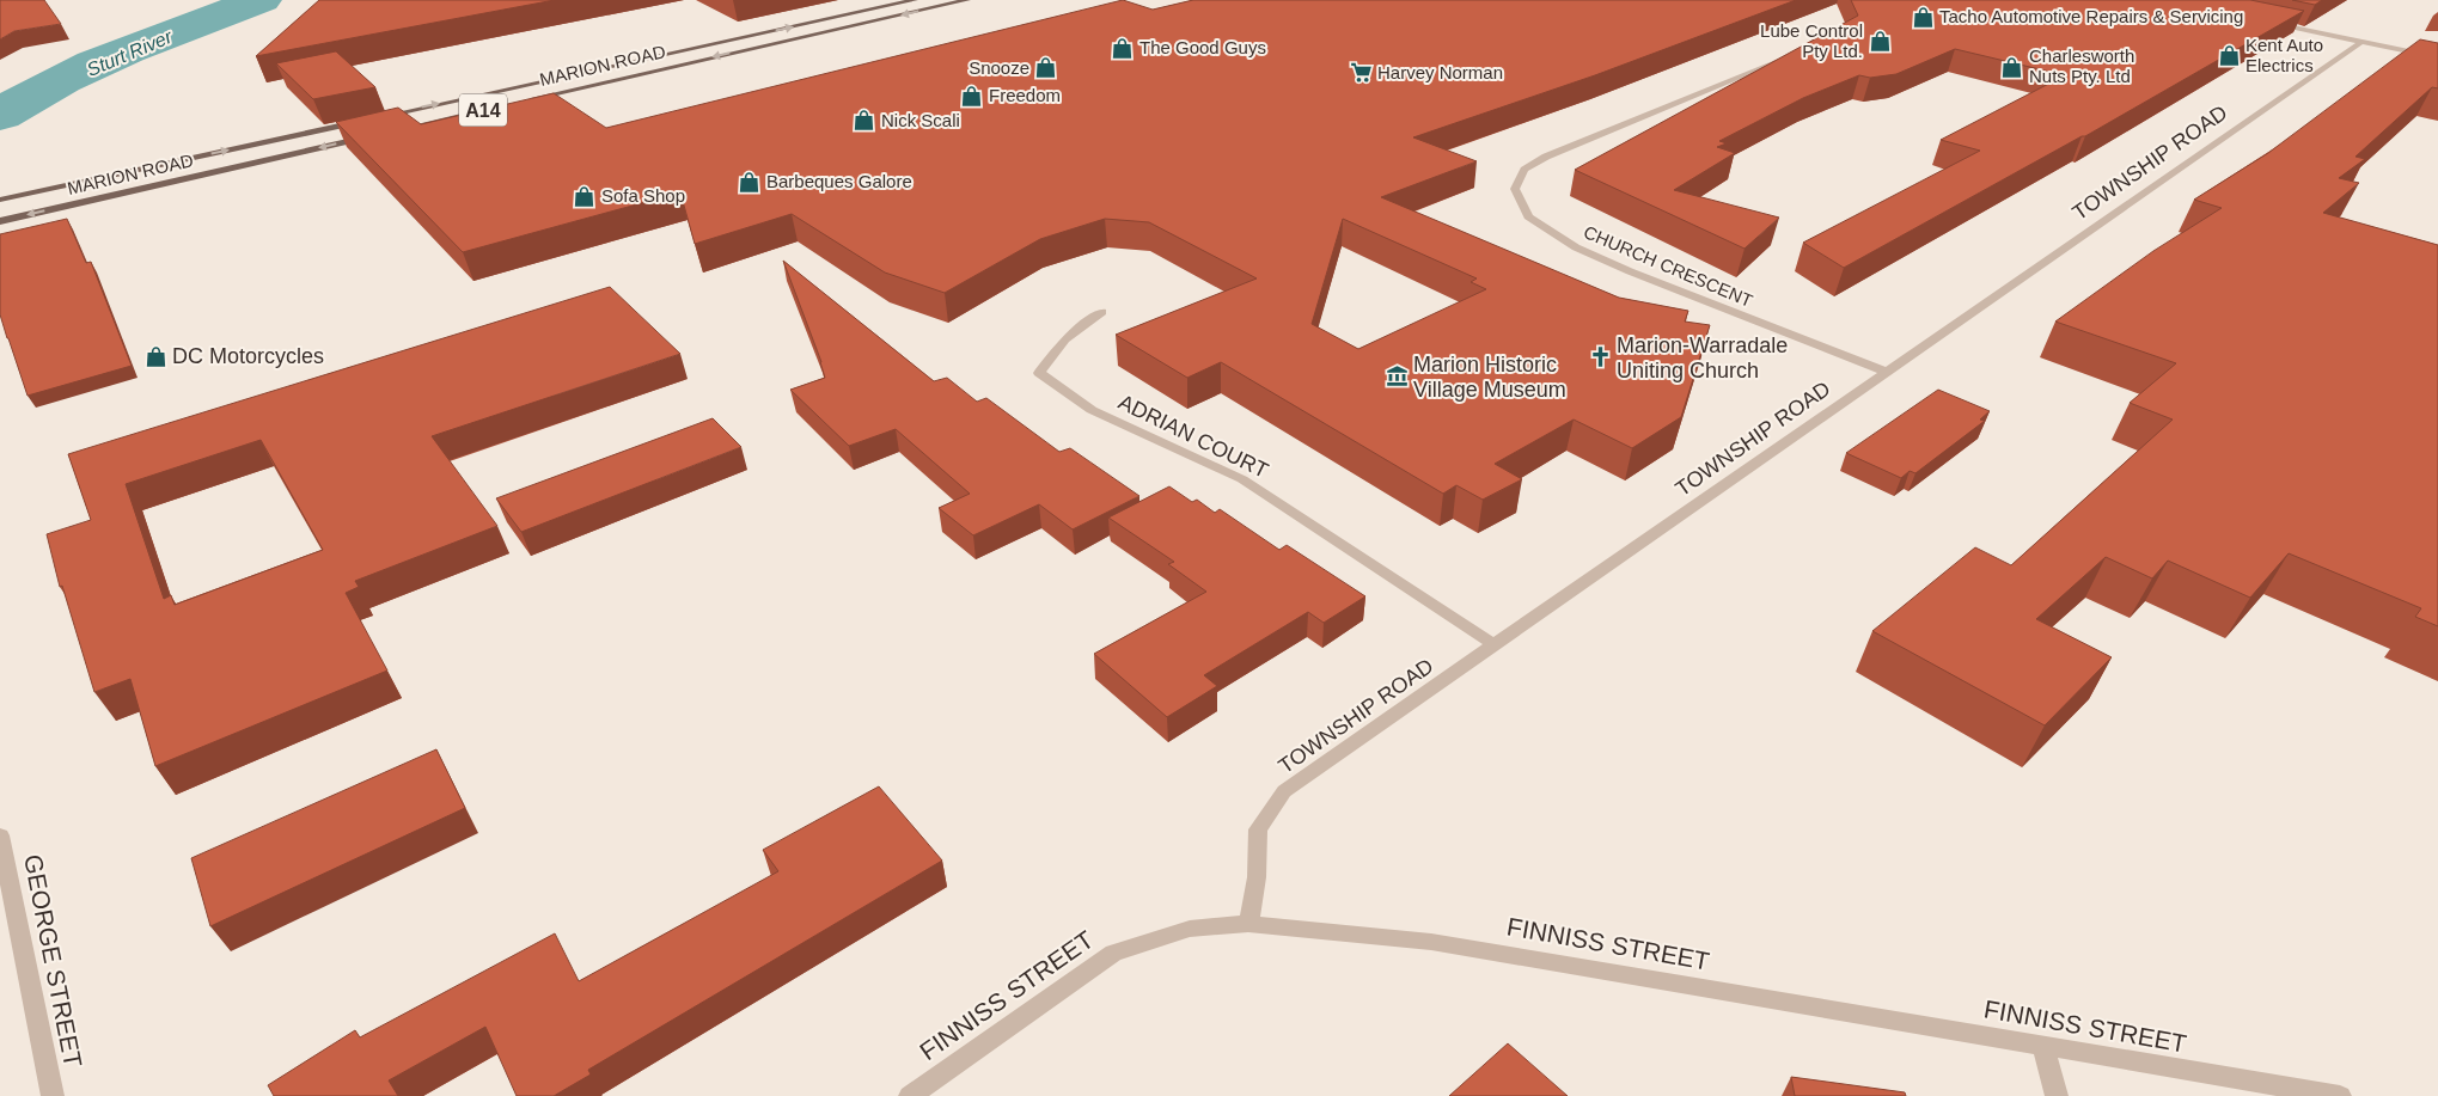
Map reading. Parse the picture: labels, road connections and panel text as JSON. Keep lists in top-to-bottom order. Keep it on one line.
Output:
{"streets":{"main road":["MARION ROAD","A14"],"street":["TOWNSHIP ROAD","CHURCH CRESCENT","ADRIAN COURT","FINNISS STREET","GEORGE STREET"]},"crossings":[["TOWNSHIP ROAD","CHURCH CRESCENT"],["TOWNSHIP ROAD","ADRIAN COURT"],["TOWNSHIP ROAD","FINNISS STREET"]],"water":["Sturt River"],"places":{"shop":["Tacho Automotive Repairs & Servicing","Lube Control Pty Ltd.","The Good Guys","Kent Auto Electrics","Charlesworth Nuts Pty. Ltd","Snooze","Freedom","Nick Scali","Barbeques Galore","Sofa Shop","DC Motorcycles"],"supermarket":["Harvey Norman"],"church":["Marion-Warradale Uniting Church"],"museum":["Marion Historic Village Museum"]}}
